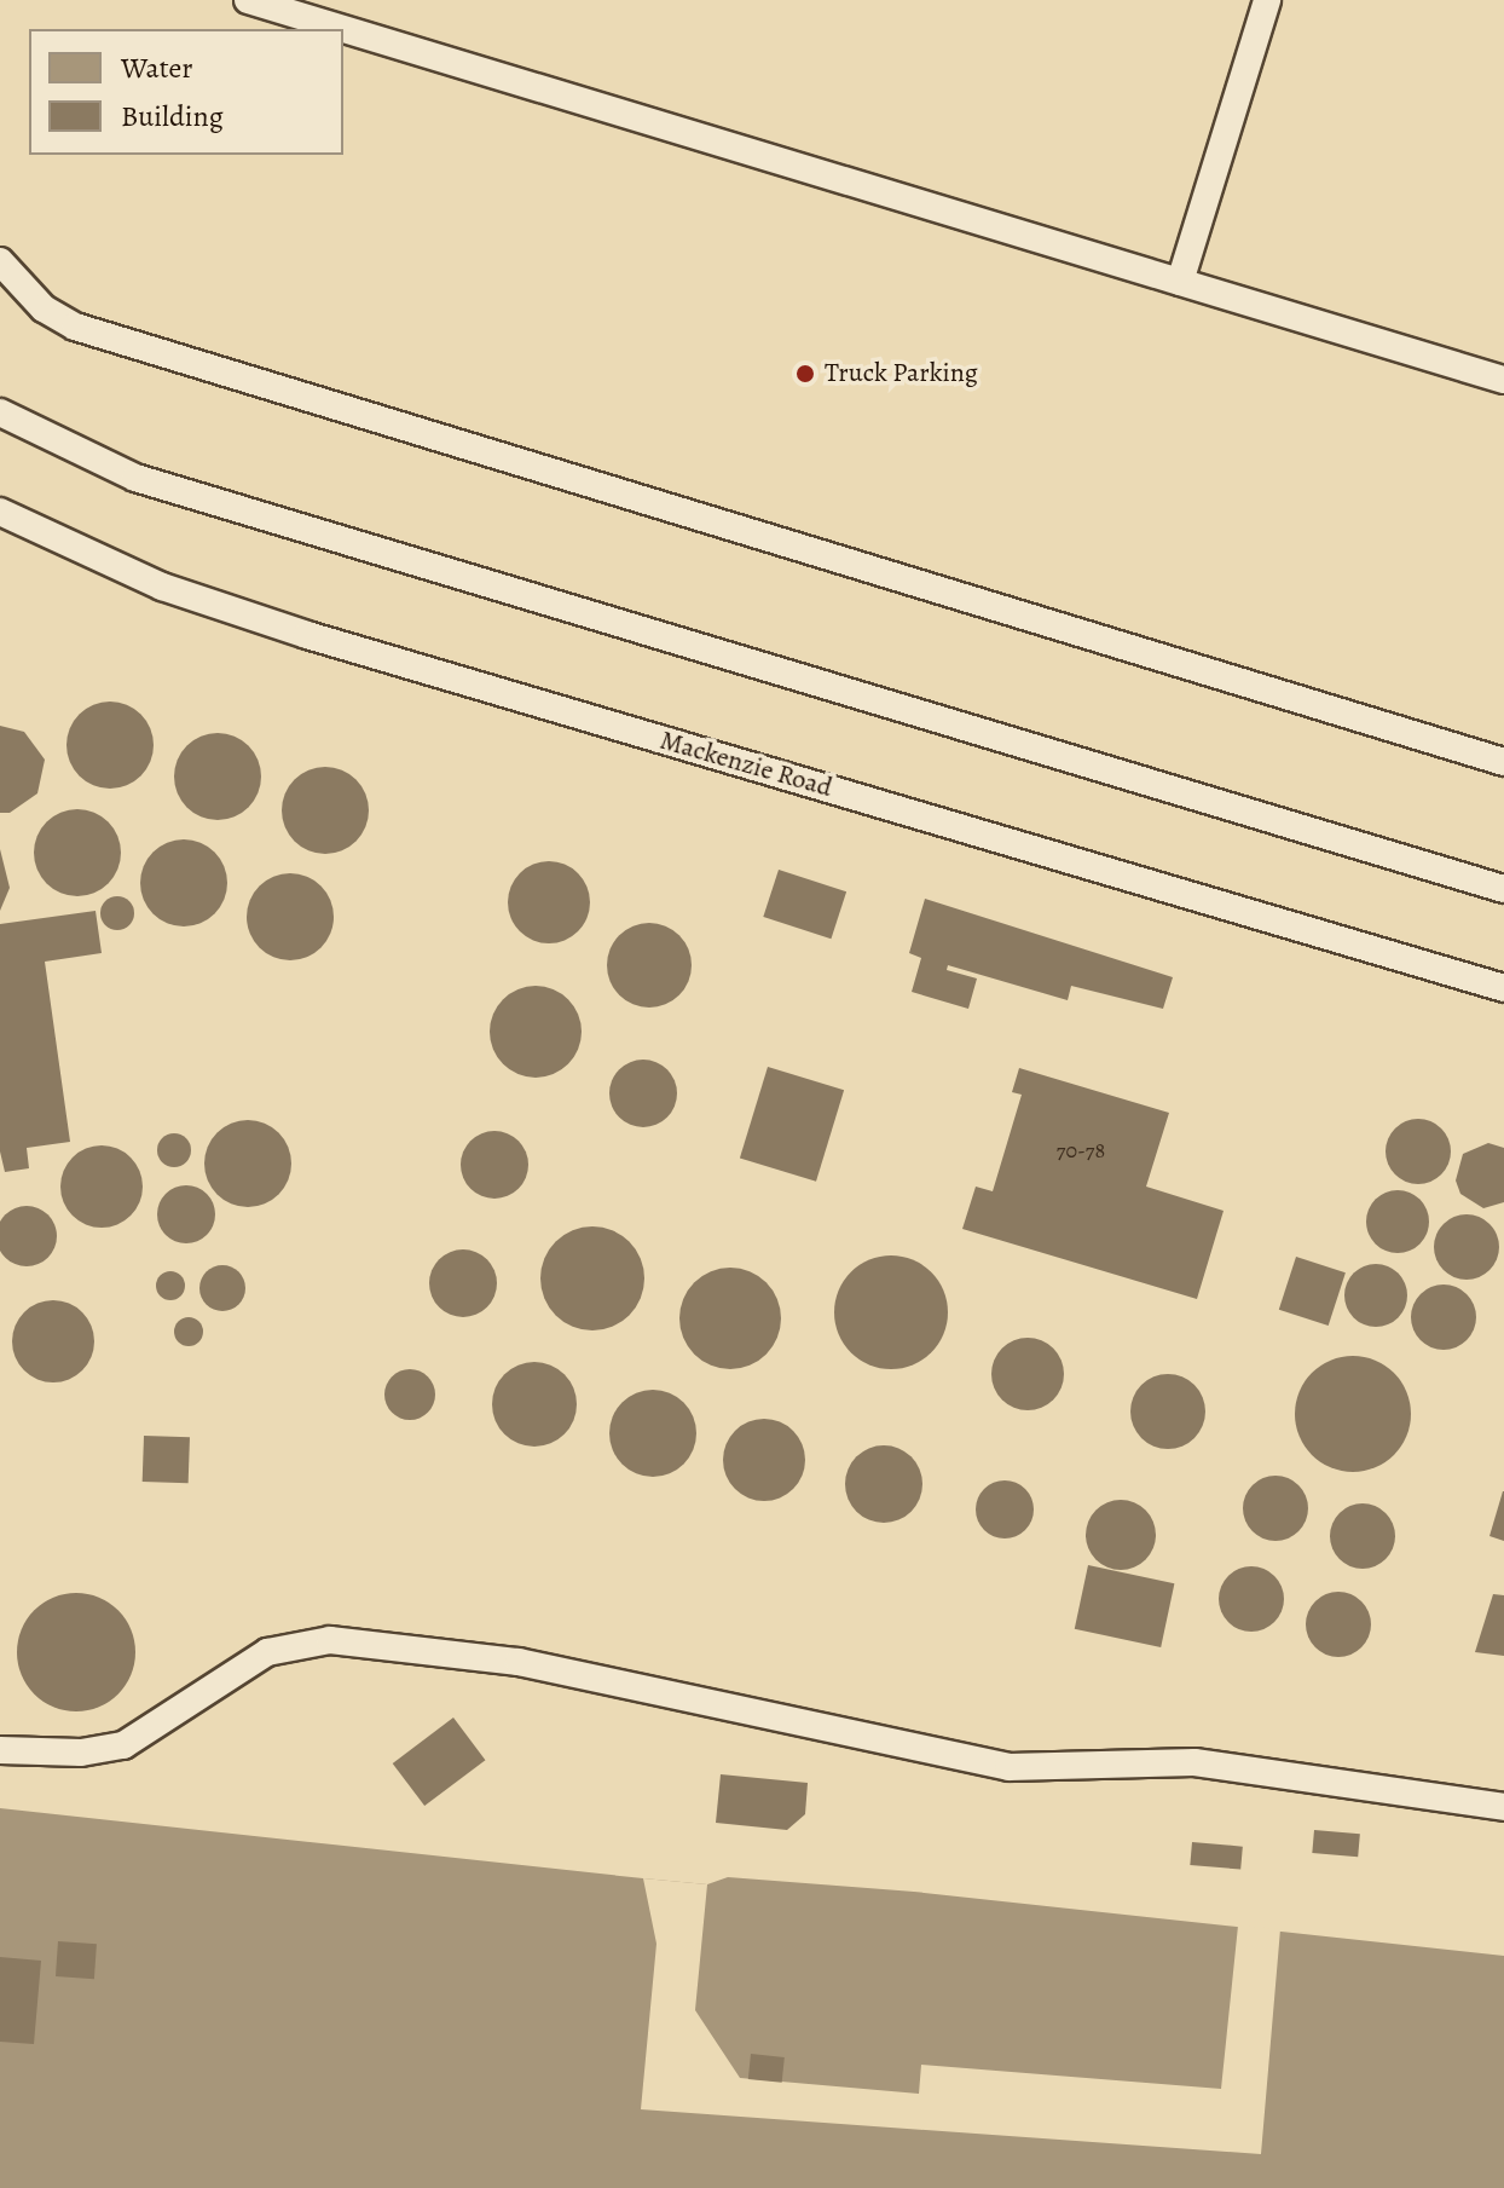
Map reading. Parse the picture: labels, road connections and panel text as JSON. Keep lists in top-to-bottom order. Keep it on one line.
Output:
{"streets":{"lane":["Mackenzie Road"]},"places":["Truck Parking"],"house_numbers":["70-78"],"legend":["Water","Building"]}
